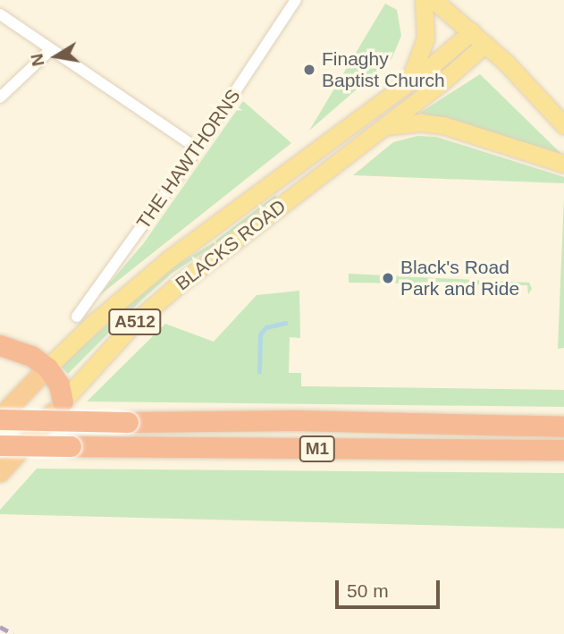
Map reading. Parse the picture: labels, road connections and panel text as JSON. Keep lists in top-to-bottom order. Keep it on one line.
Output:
{"streets":{"highway":["BLACKS ROAD","A512","M1"],"street":["THE HAWTHORNS"]},"crossings":[["BLACKS ROAD","M1"]],"places":["Finaghy Baptist Church","Black's Road Park and Ride"],"scale_bar":"50 m","north":"left"}
